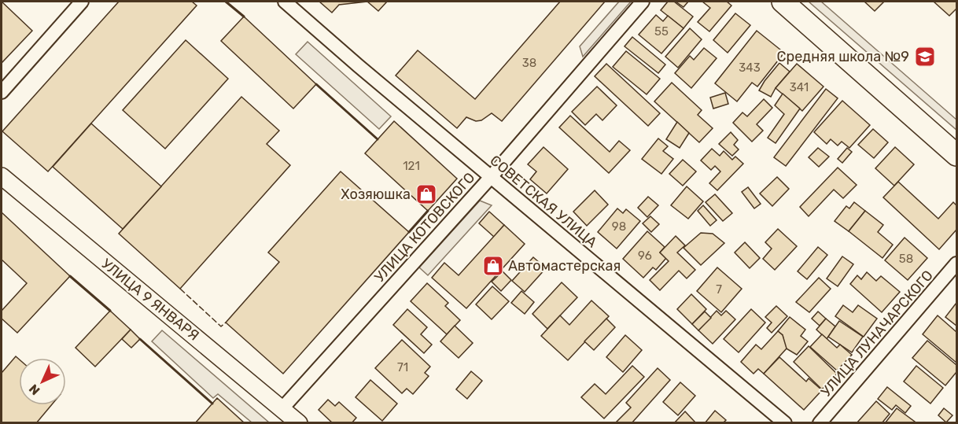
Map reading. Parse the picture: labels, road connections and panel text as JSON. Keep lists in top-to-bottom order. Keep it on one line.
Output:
{"streets":{"street":["СОВЕТСКАЯ УЛИЦА","УЛИЦА КОТОВСКОГО","УЛИЦА 9 ЯНВАРЯ","УЛИЦА ЛУНАЧАРСКОГО"]},"crossings":[["СОВЕТСКАЯ УЛИЦА","УЛИЦА КОТОВСКОГО"],["УЛИЦА КОТОВСКОГО","УЛИЦА 9 ЯНВАРЯ"]],"places":{"school or university":["Средняя школа №9"],"shop":["Хозяюшка","Автомастерская"]},"house_numbers":["55","38","343","341","121","98","96","58","7","71"],"north":"bottom left"}
